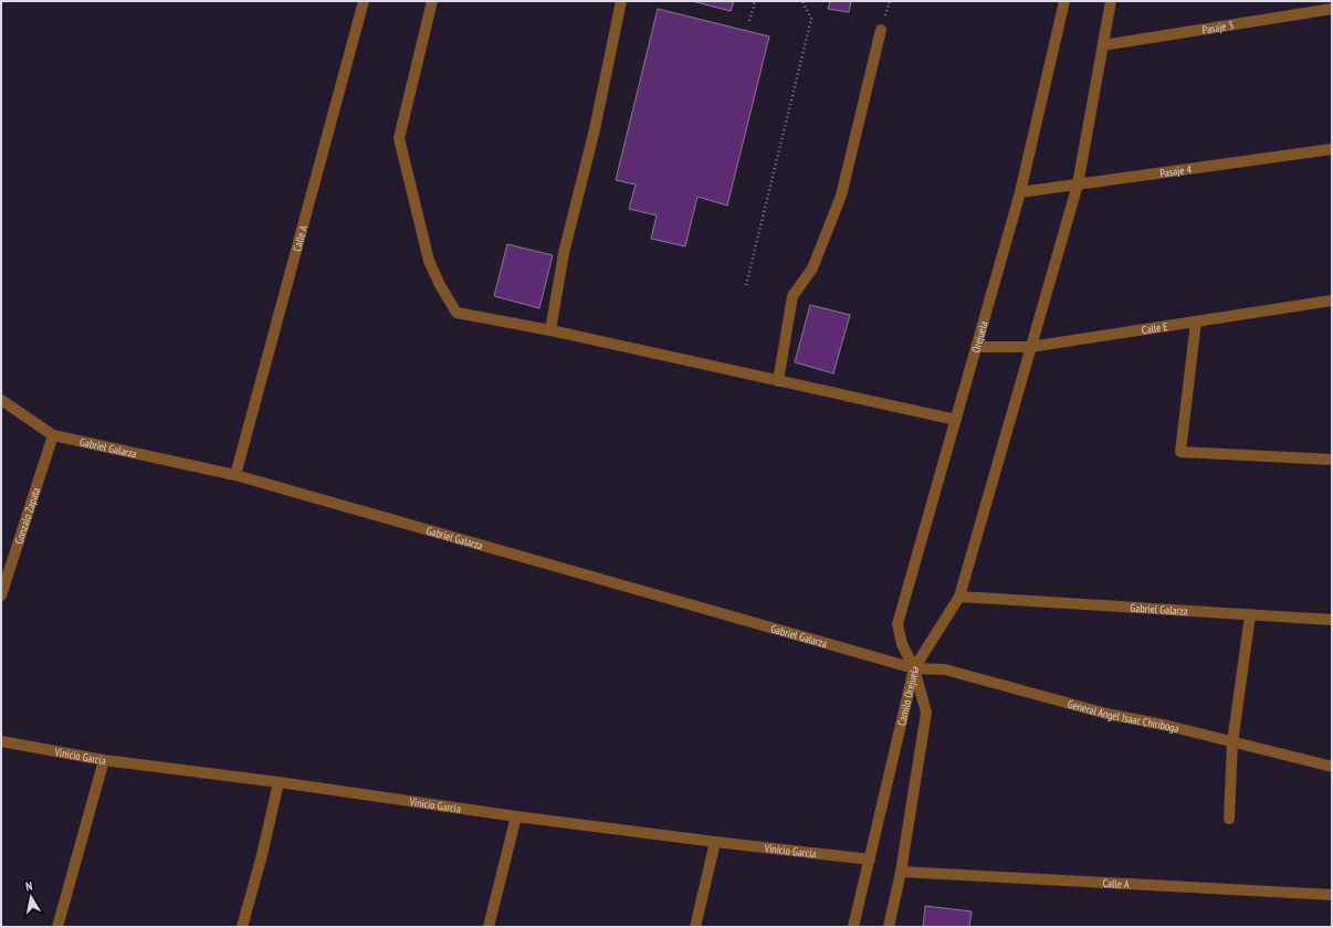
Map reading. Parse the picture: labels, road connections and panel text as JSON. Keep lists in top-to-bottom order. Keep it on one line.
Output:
{"streets":{"street":["Pasaje 3","Pasaje 4","Calle A","Calle E","Orejuela","Gabriel Galarza","Gonzalo Zapata","Camilo Orejuela","General Angel Isaac Chiriboga","Vinicio Garcia"]},"crossings":[["Pasaje 4","Orejuela"],["Calle A","Gabriel Galarza"],["Calle A","Camilo Orejuela"],["Calle E","Orejuela"],["Orejuela","Gabriel Galarza"],["Orejuela","Camilo Orejuela"],["Orejuela","General Angel Isaac Chiriboga"],["Gabriel Galarza","Gonzalo Zapata"],["Gabriel Galarza","Camilo Orejuela"],["Gabriel Galarza","General Angel Isaac Chiriboga"],["Camilo Orejuela","General Angel Isaac Chiriboga"],["Camilo Orejuela","Vinicio Garcia"]],"north":"top"}
